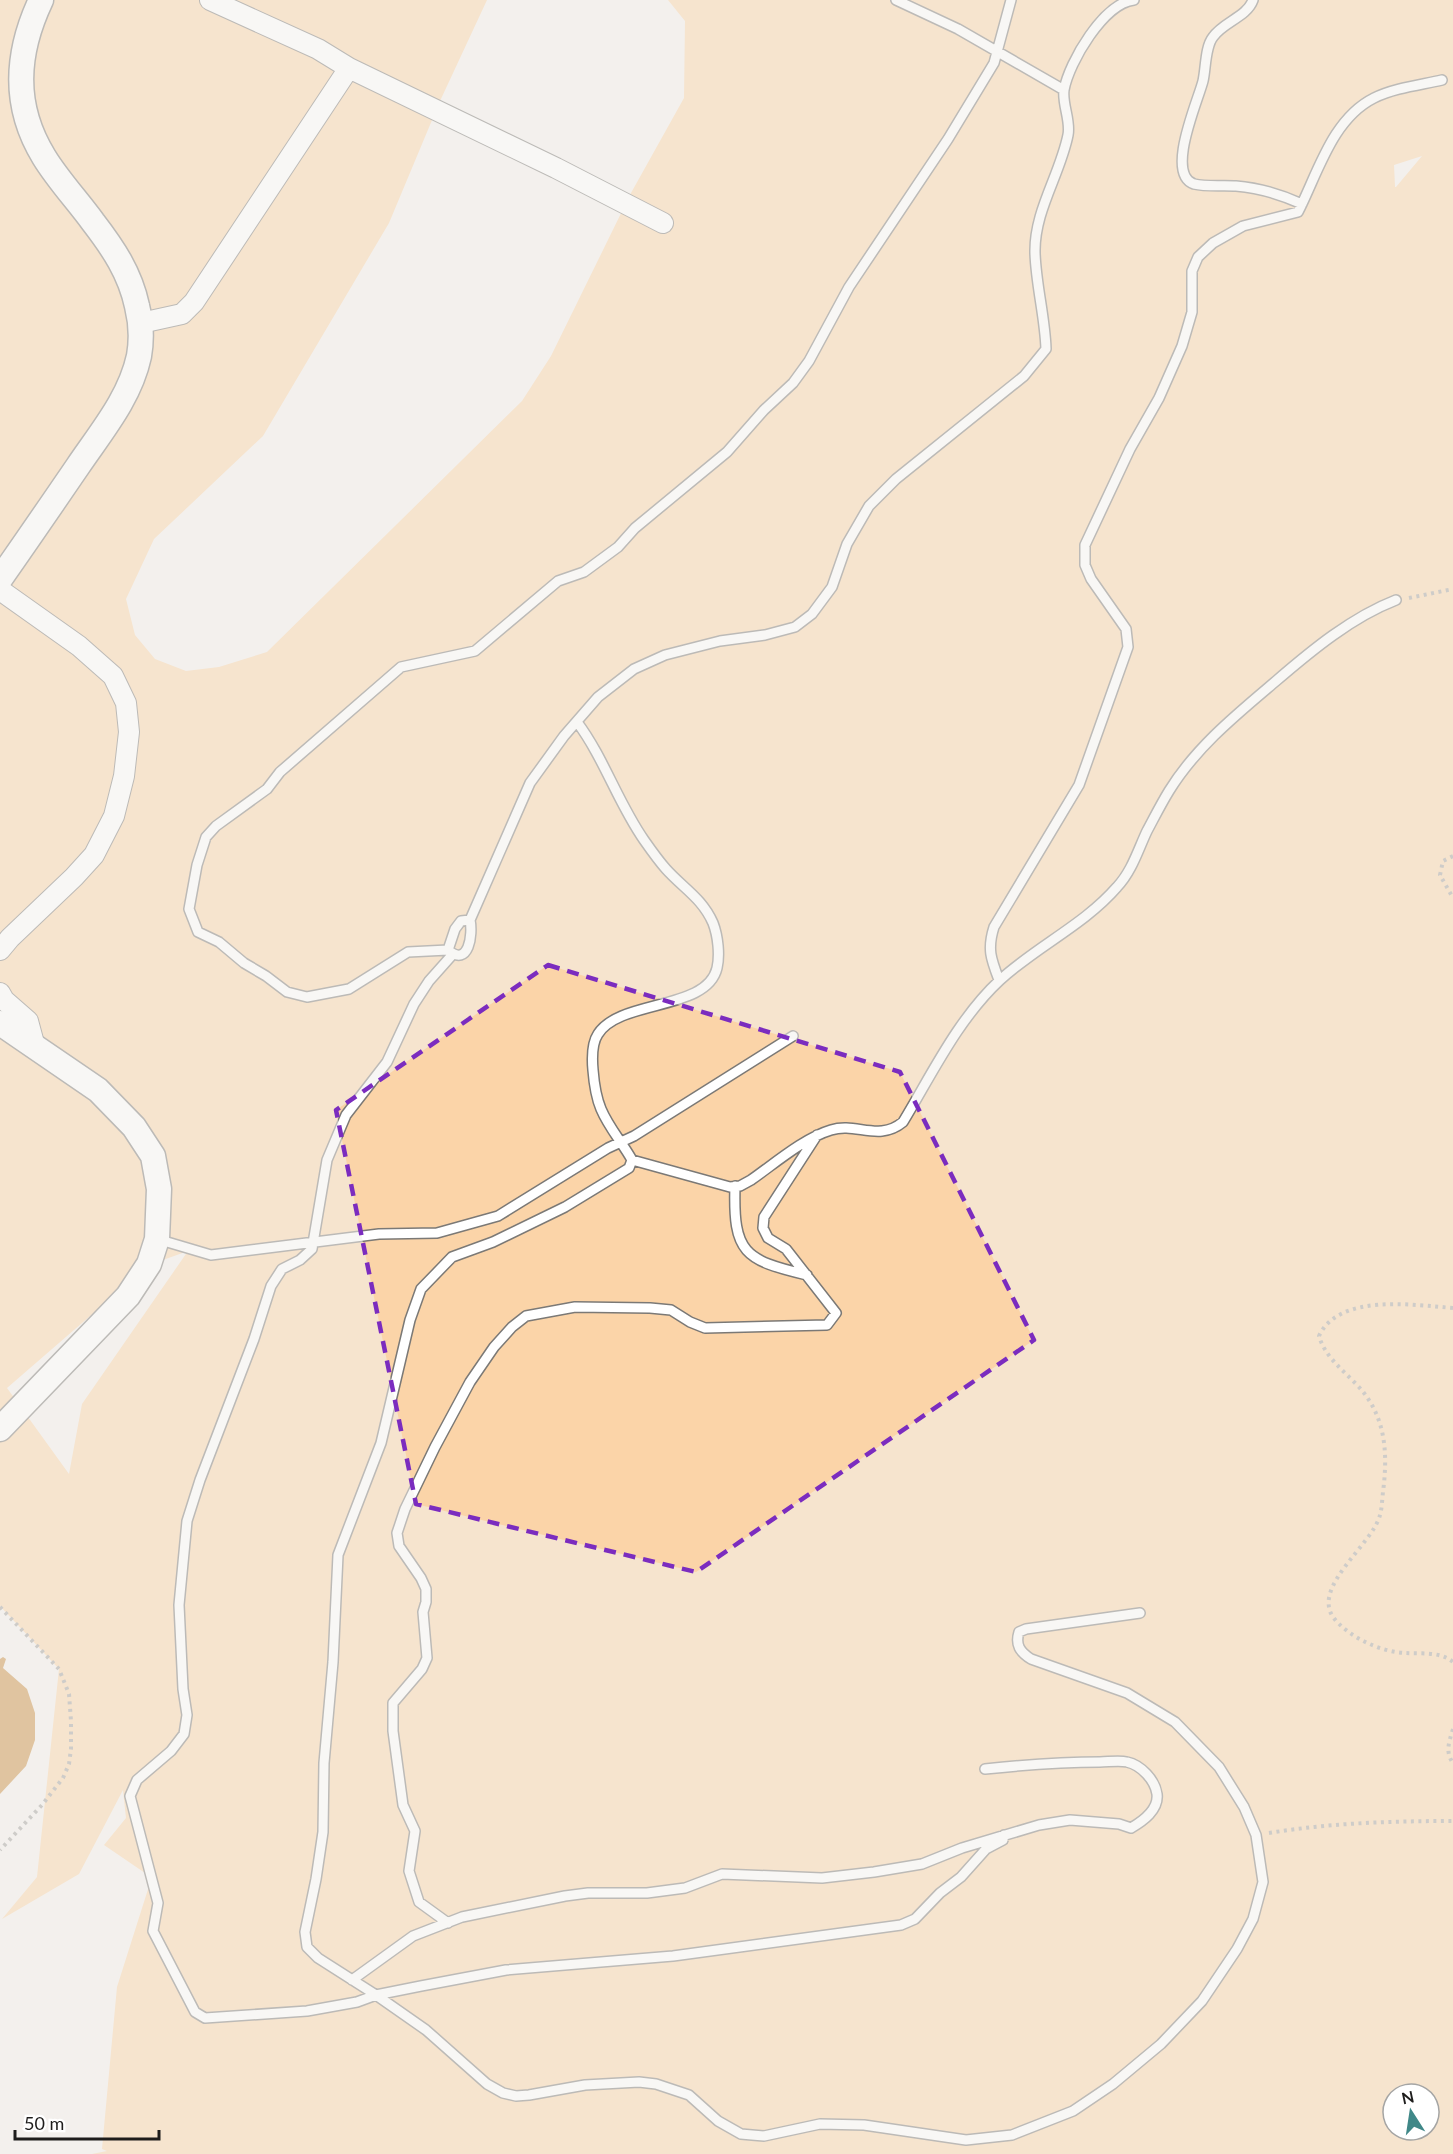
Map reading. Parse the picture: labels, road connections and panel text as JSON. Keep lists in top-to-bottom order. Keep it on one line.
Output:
{"scale_bar":"50 m","north":"top"}
